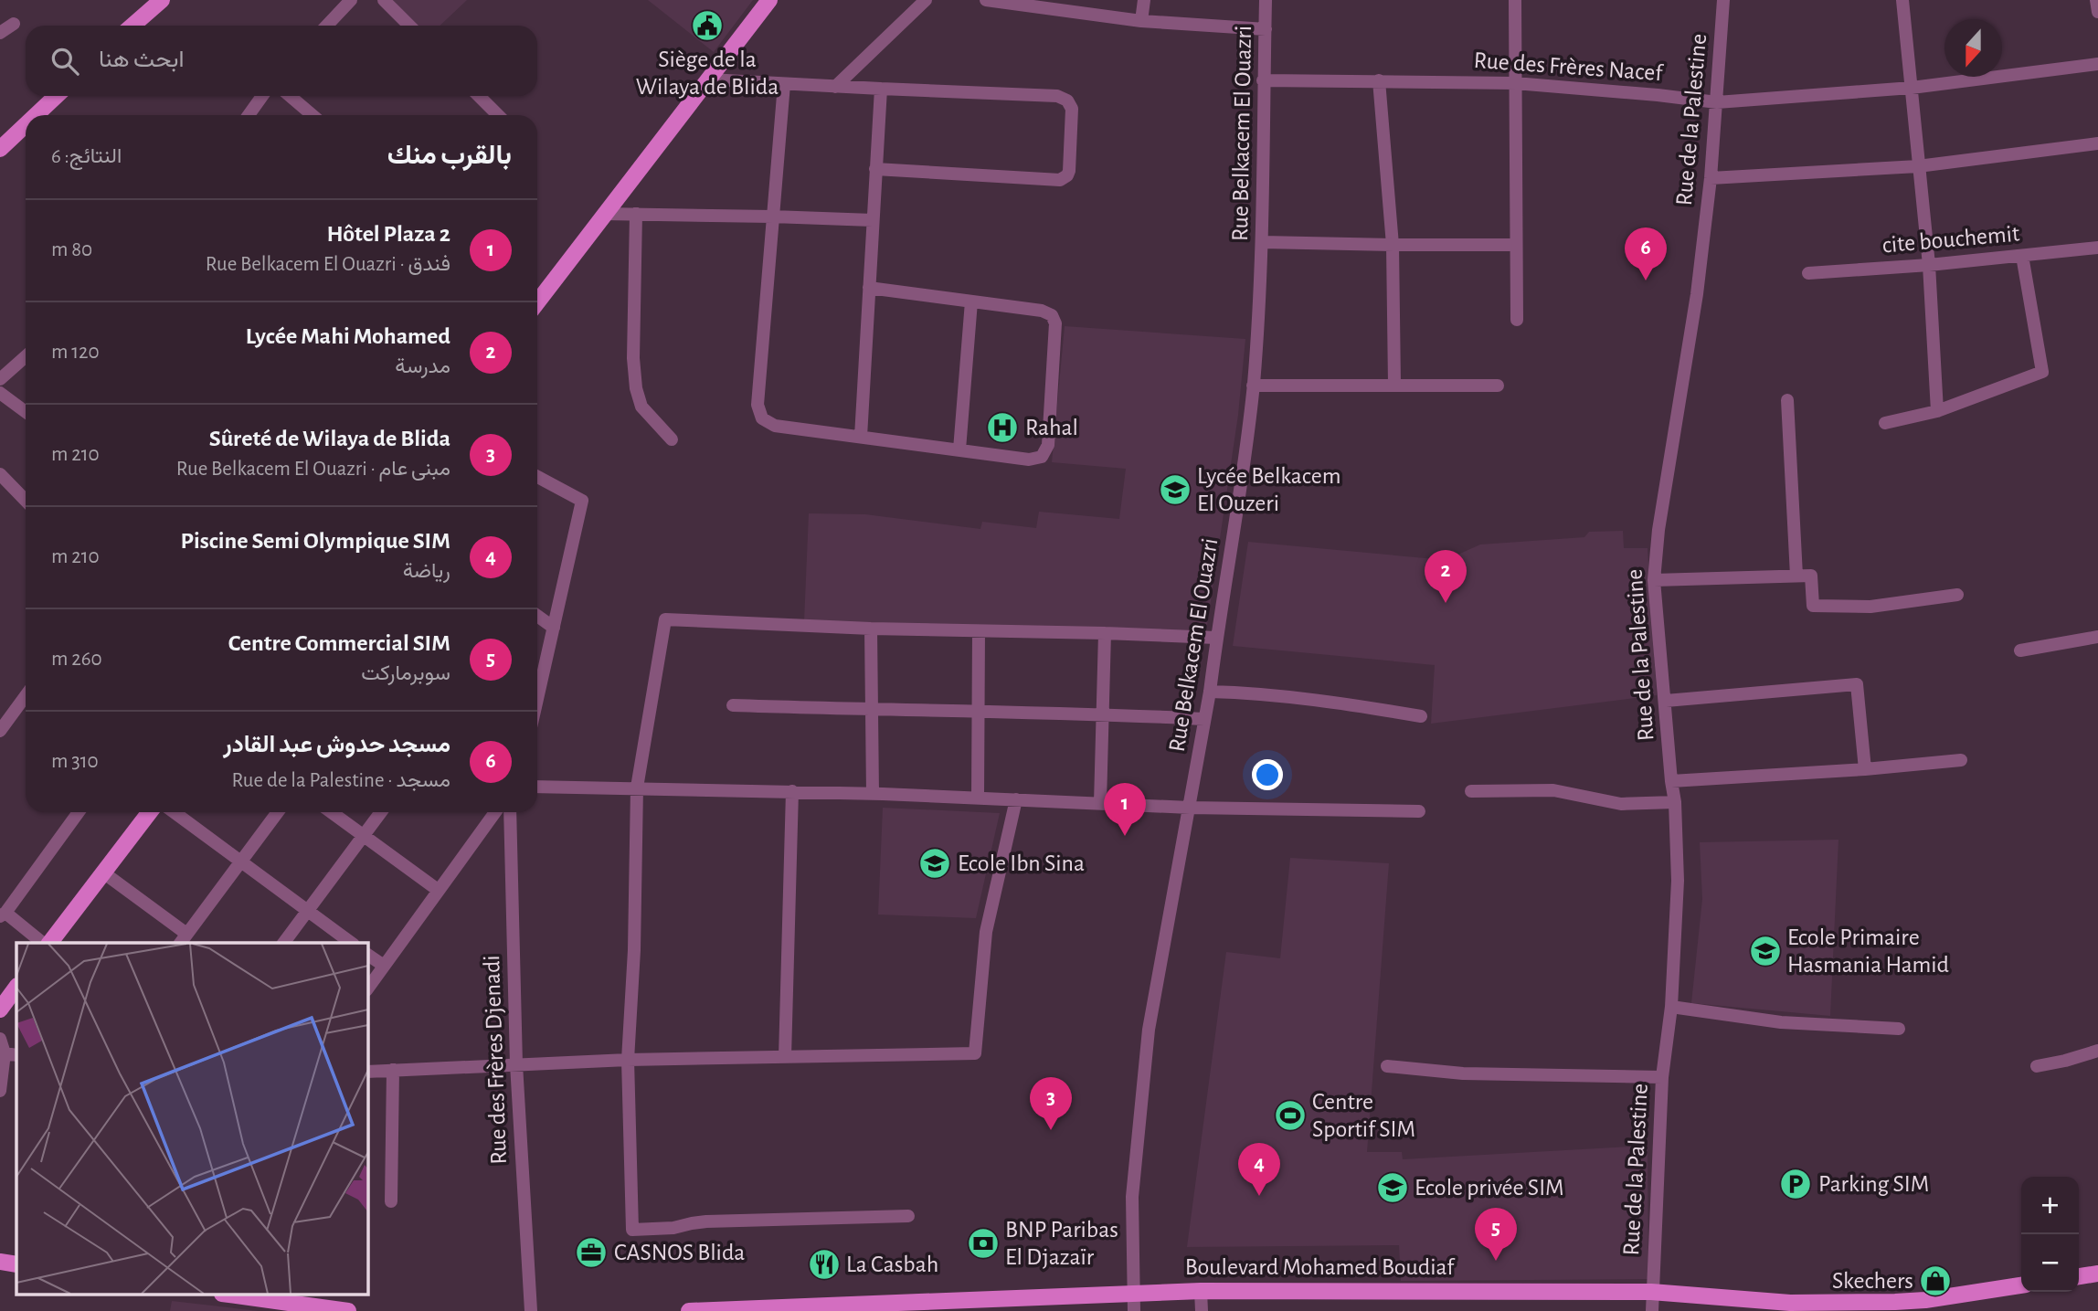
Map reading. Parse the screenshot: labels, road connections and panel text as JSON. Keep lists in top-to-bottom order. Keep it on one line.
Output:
{"streets":{"main road":["Boulevard Mohamed Boudiaf"],"street":["Rue des Frères Nacef","Rue de la Palestine","Rue Belkacem El Ouazri","cite bouchemit","Rue des Frères Djenadi"]},"crossings":[["Rue des Frères Nacef","Rue de la Palestine"],["Rue des Frères Nacef","Rue Belkacem El Ouazri"],["Rue de la Palestine","Boulevard Mohamed Boudiaf"],["Rue Belkacem El Ouazri","Boulevard Mohamed Boudiaf"]],"places":{"public building":["Siège de la Wilaya de Blida"],"hospital":["Rahal"],"school or university":["Lycée Belkacem El Ouzeri","Ecole Ibn Sina","Ecole Primaire Hasmania Hamid","Ecole privée SIM"],"sports":["Centre Sportif SIM"],"parking":["Parking SIM"],"bank":["BNP Paribas El Djazaïr"],"office":["CASNOS Blida"],"restaurant":["La Casbah"],"shop":["Skechers"]},"north":"bottom","page":{"search":"ابحث هنا","heading":["بالقرب منك","النتائج: 6"],"list":[{"mark":"1","name":"Hôtel Plaza 2","note":"فندق · Rue Belkacem El Ouazri","value":"80 m"},{"mark":"2","name":"Lycée Mahi Mohamed","note":"مدرسة","value":"120 m"},{"mark":"3","name":"Sûreté de Wilaya de Blida","note":"مبنى عام · Rue Belkacem El Ouazri","value":"210 m"},{"mark":"4","name":"Piscine Semi Olympique SIM","note":"رياضة","value":"210 m"},{"mark":"5","name":"Centre Commercial SIM","note":"سوبرماركت","value":"260 m"},{"mark":"6","name":"مسجد حدوش عبد القادر","note":"مسجد · Rue de la Palestine","value":"310 m"}],"pins":["6","2","1","3","4","5"],"map_buttons":["+","−"]}}
